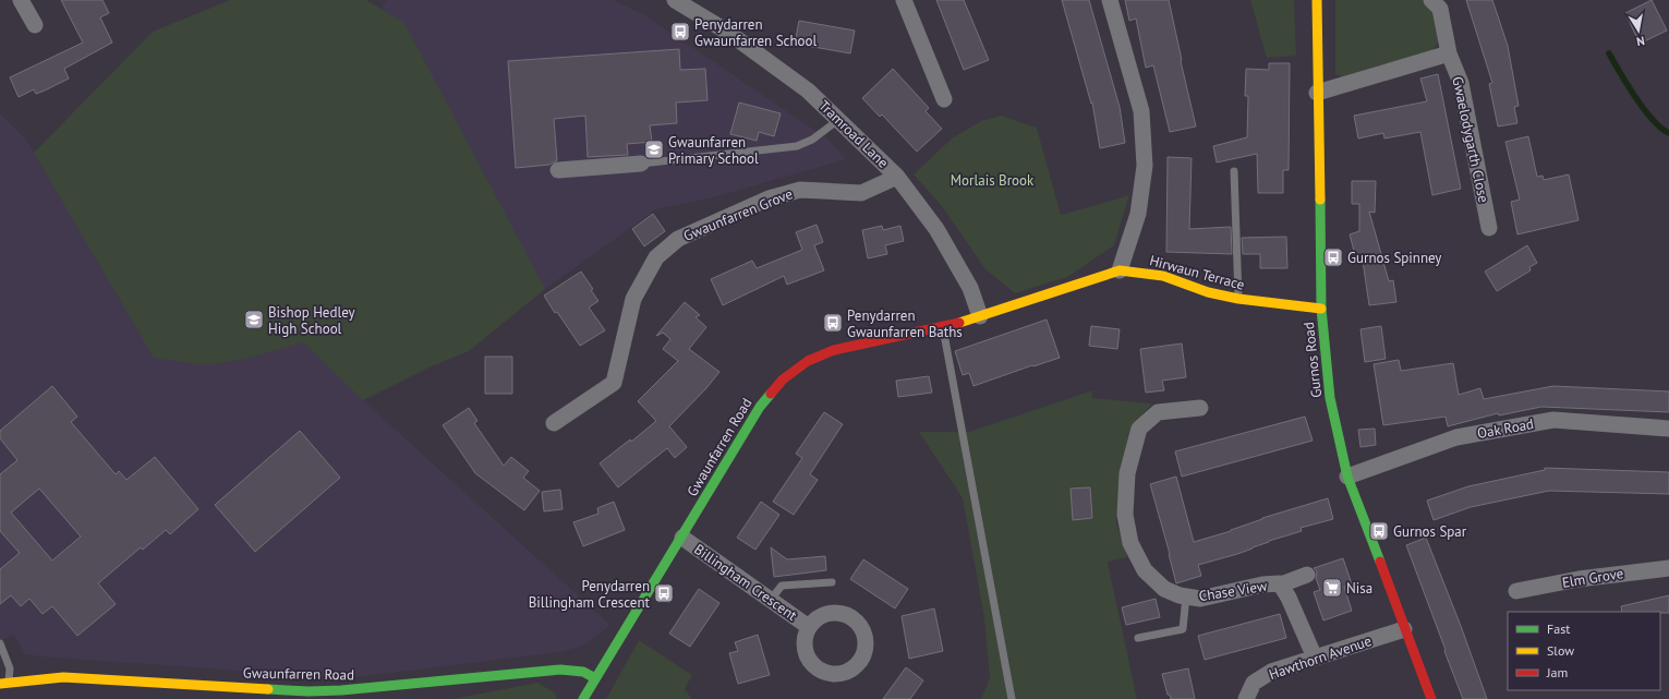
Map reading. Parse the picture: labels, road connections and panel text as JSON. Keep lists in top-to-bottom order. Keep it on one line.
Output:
{"streets":{"street":["Tramroad Lane","Gwaelodygarth Close","Gwaunfarren Grove","Hirwaun Terrace","Gurnos Road","Oak Road","Gwaunfarren Road","Elm Grove","Billingham Crescent","Chase View","Hawthorn Avenue"]},"crossings":[["Tramroad Lane","Gwaunfarren Grove"],["Tramroad Lane","Hirwaun Terrace"],["Hirwaun Terrace","Gurnos Road"],["Hirwaun Terrace","Gwaunfarren Road"],["Gurnos Road","Oak Road"],["Gurnos Road","Hawthorn Avenue"],["Gwaunfarren Road","Billingham Crescent"],["Chase View","Hawthorn Avenue"]],"parks":["Morlais Brook"],"places":{"bus stop":["Penydarren Gwaunfarren School","Gurnos Spinney","Penydarren Gwaunfarren Baths","Gurnos Spar","Penydarren Billingham Crescent"],"school or university":["Gwaunfarren Primary School","Bishop Hedley High School"],"supermarket":["Nisa"]},"legend":["Fast","Slow","Jam"],"north":"bottom"}
